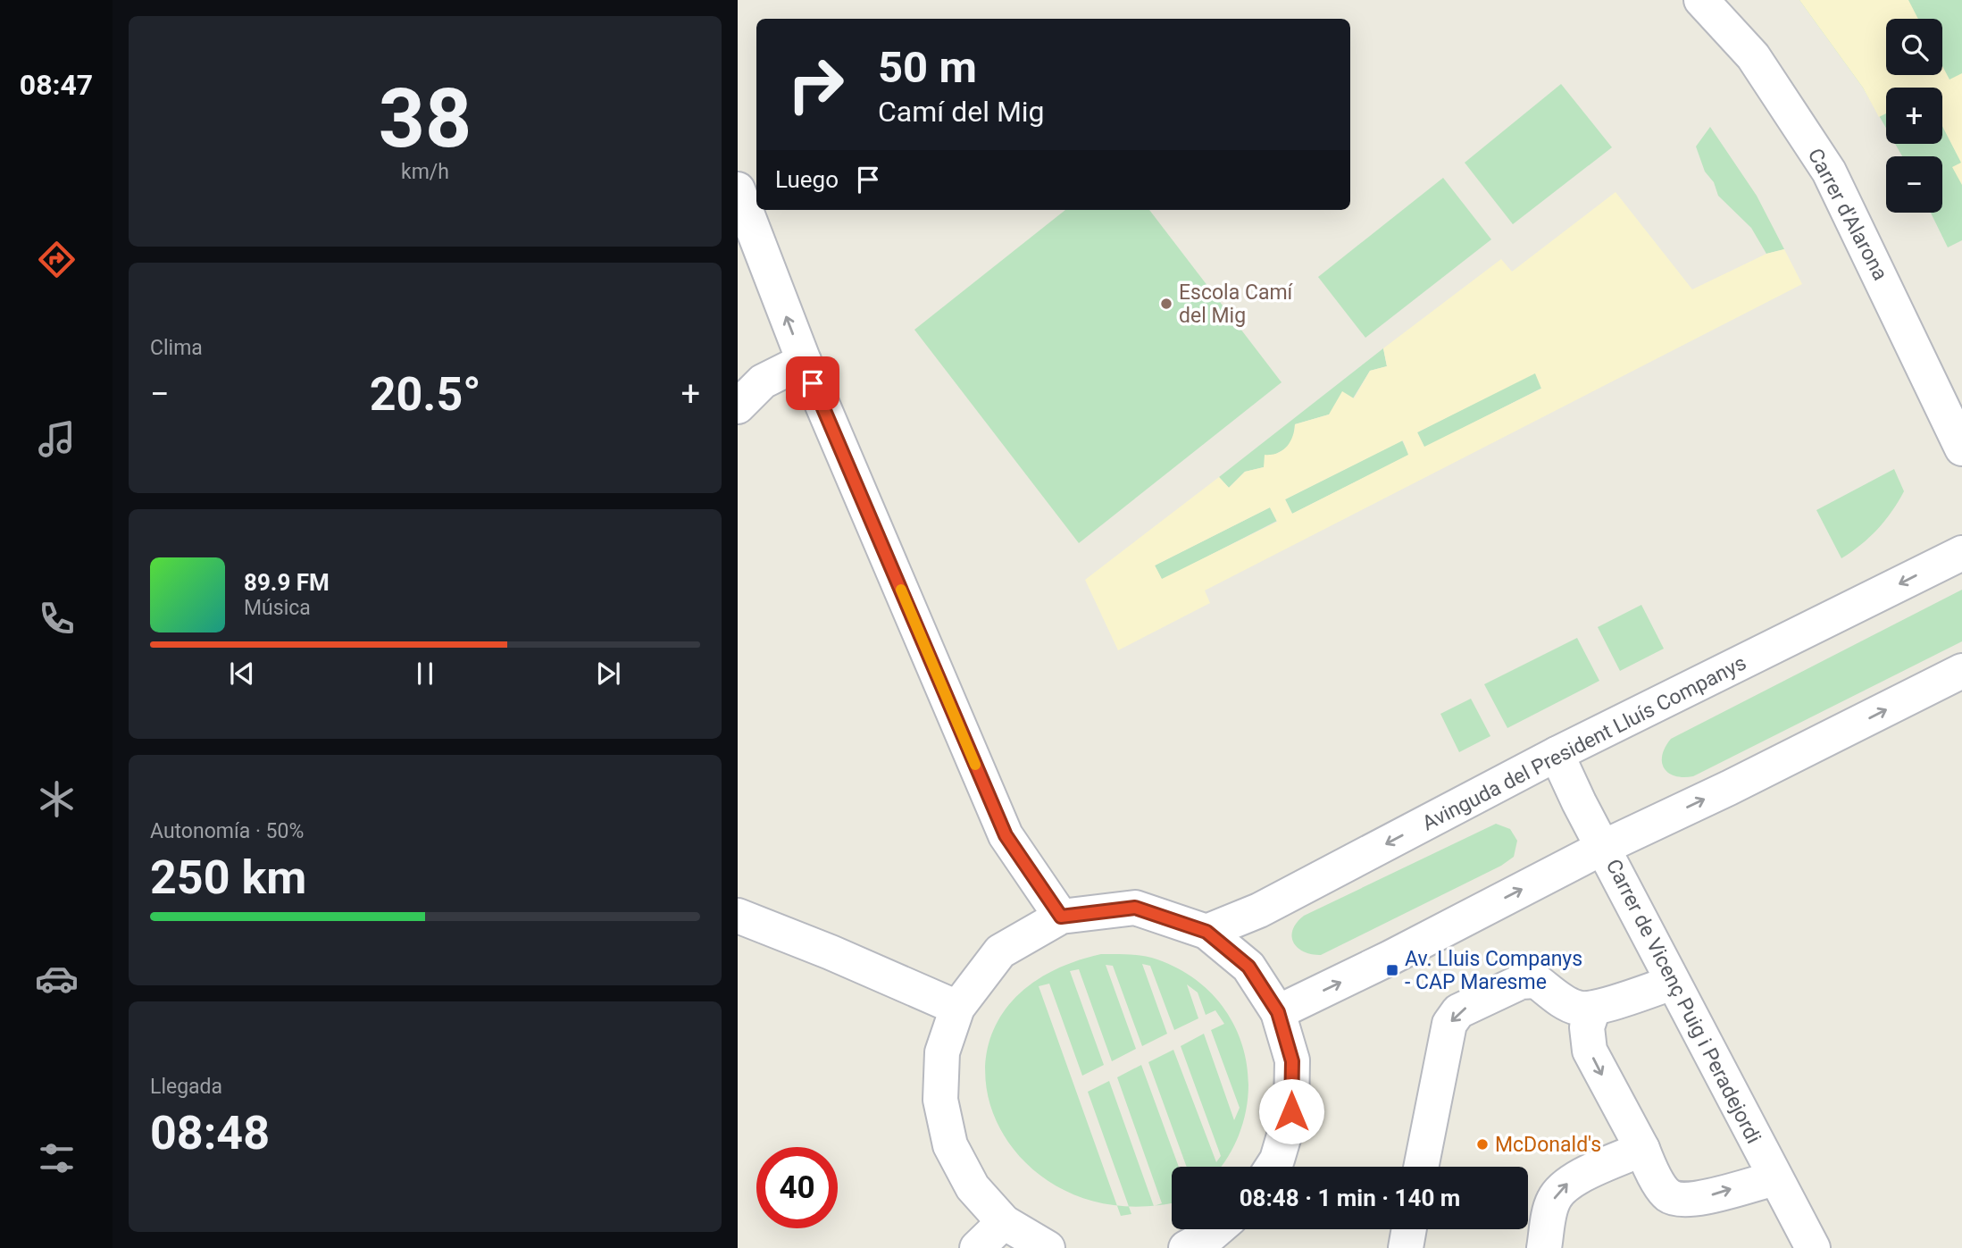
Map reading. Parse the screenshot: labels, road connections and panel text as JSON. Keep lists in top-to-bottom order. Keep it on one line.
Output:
{"streets":{"street":["Carrer d'Alarona","Avinguda del President Lluís Companys","Carrer de Vicenç Puig i Peradejordi"]},"crossings":[["Avinguda del President Lluís Companys","Carrer de Vicenç Puig i Peradejordi"]],"places":{"other":["Escola Camí del Mig","McDonald's"],"transit":["Av. Lluis Companys - CAP Maresme"]},"page":{"tabs":"08:47","tile":[["38","km/h"],"Clima",["Autonomía · 50%","250 km"],["Llegada","08:48"]],"map_buttons":["+","−"],"turn":["50 m","Camí del Mig"],"then":"Luego","heat":["−","20.5°","+"],"song":["89.9 FM","Música"],"limit":"40","trip":"08:48 · 1 min · 140 m"}}
